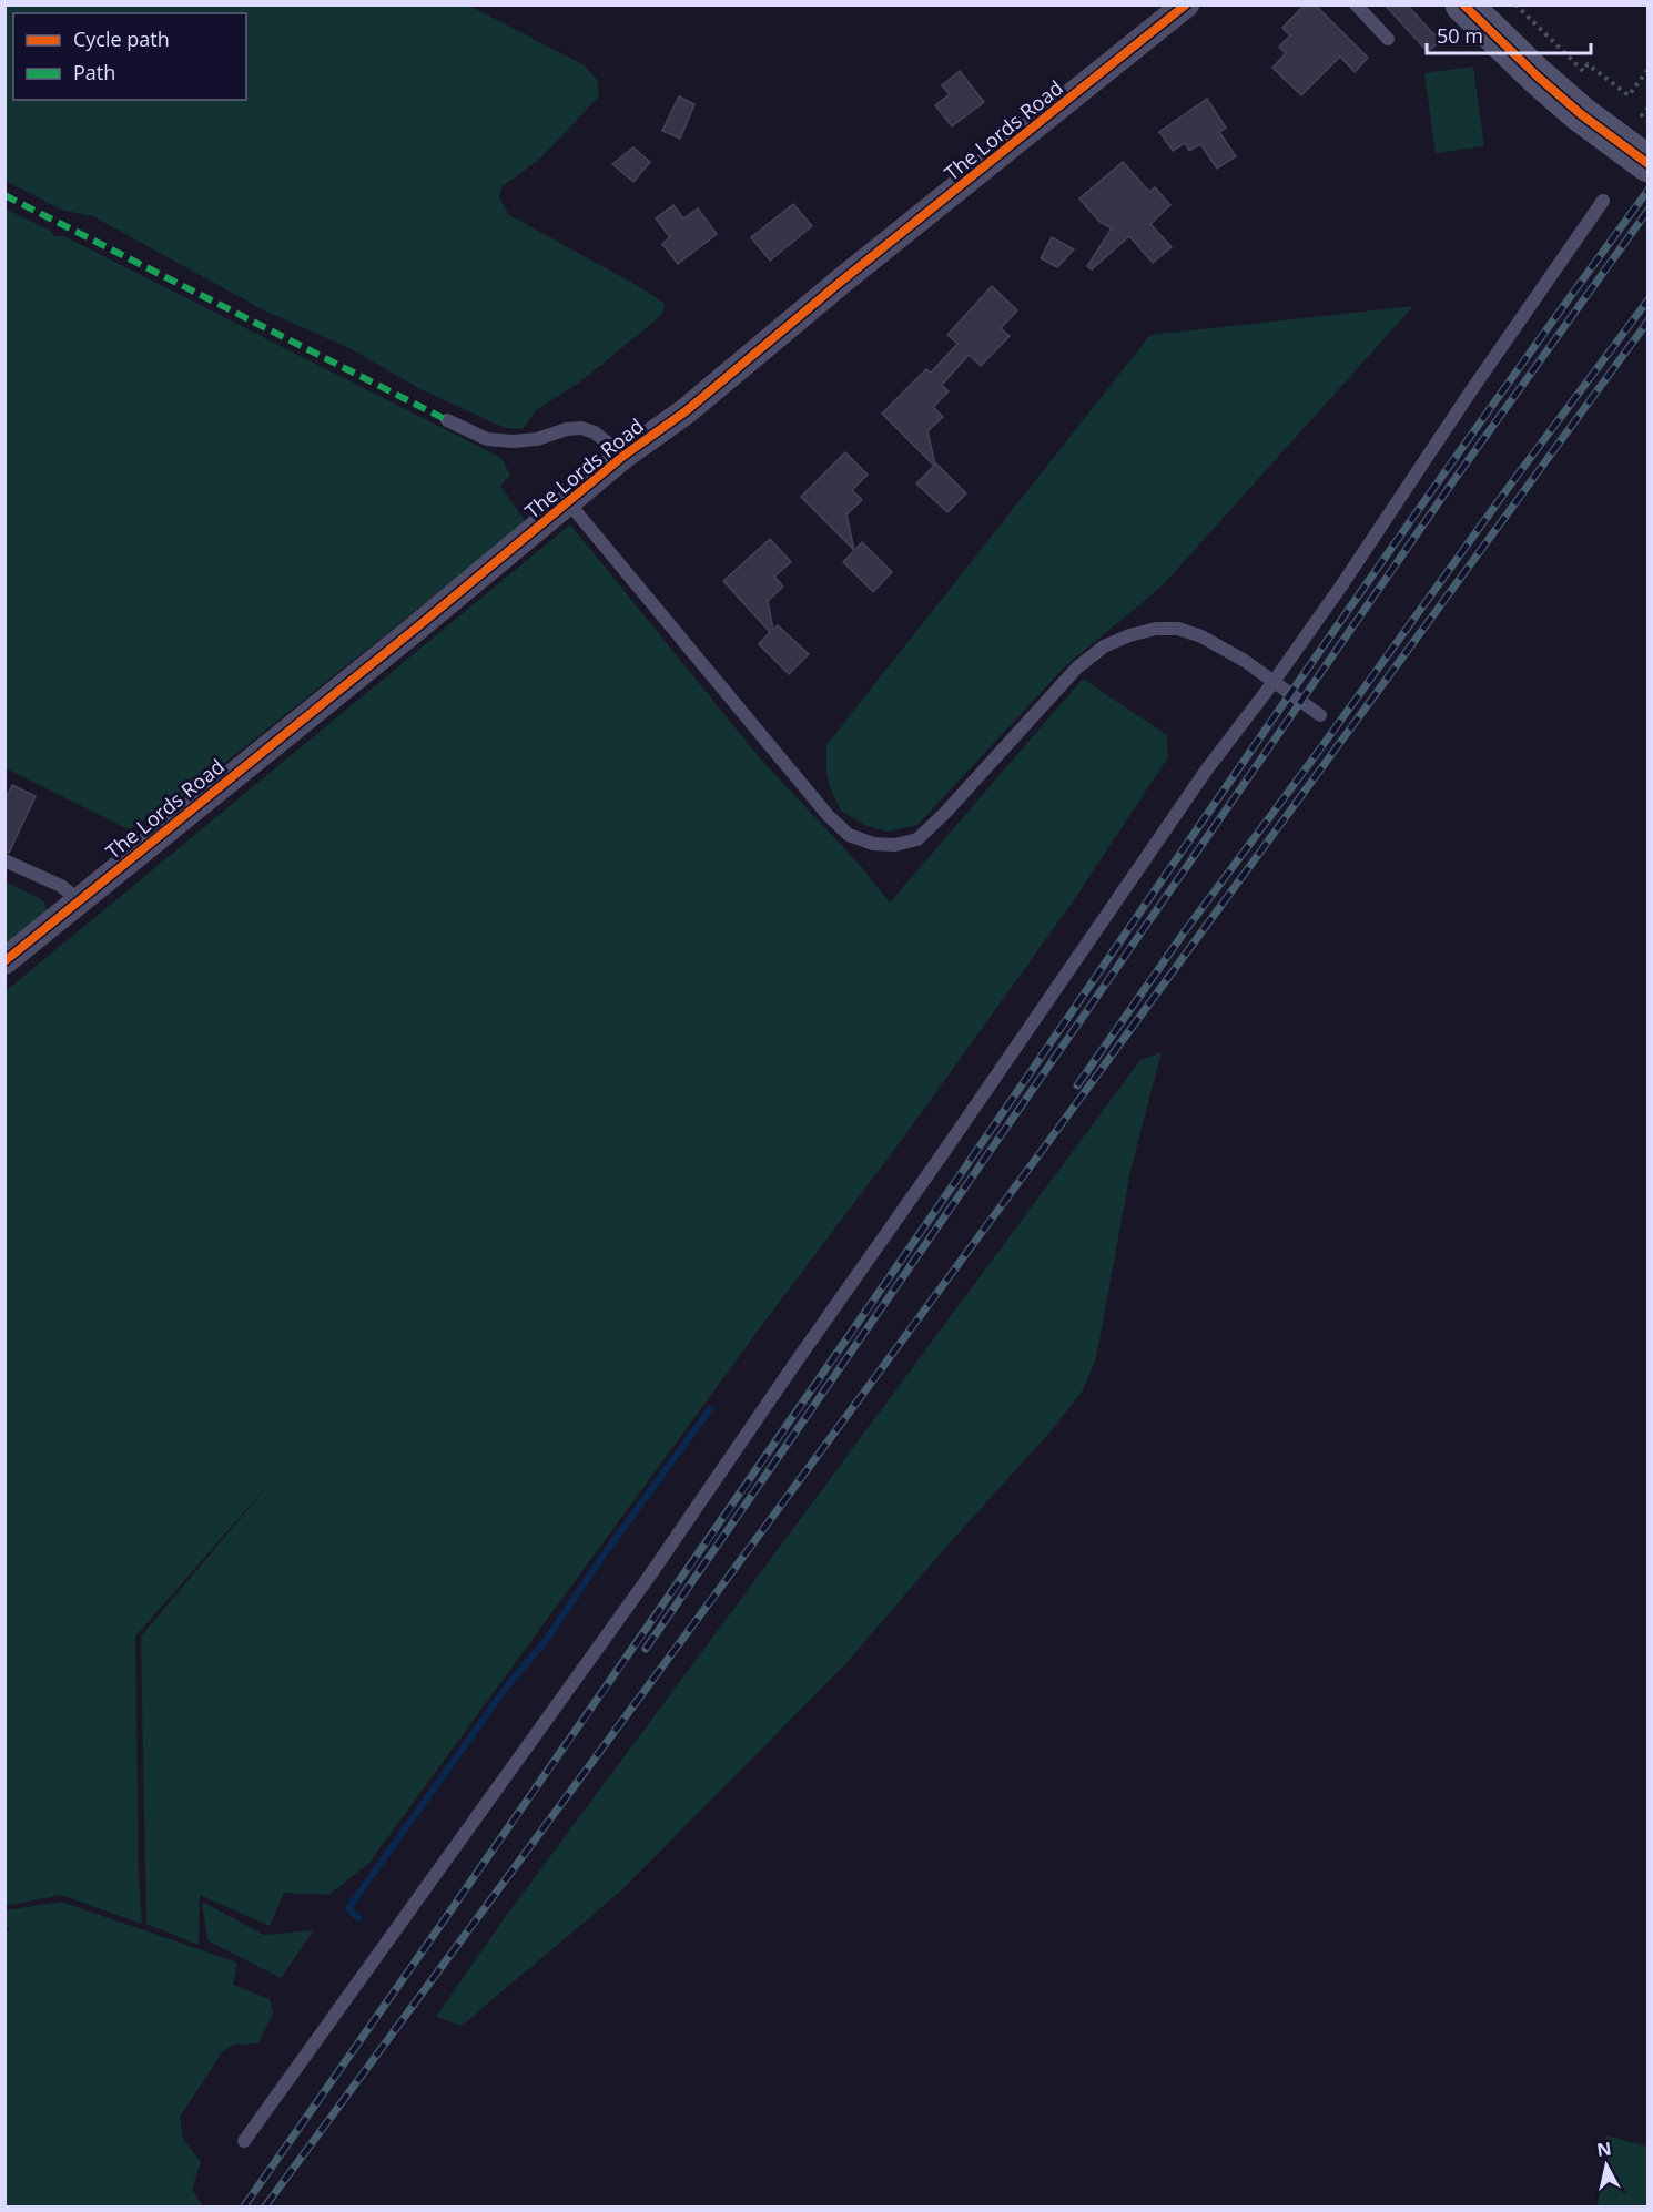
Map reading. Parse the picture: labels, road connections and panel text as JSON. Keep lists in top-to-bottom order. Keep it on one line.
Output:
{"streets":{"street":["The Lords Road"]},"legend":["Cycle path","Path"],"scale_bar":"50 m","north":"top"}
